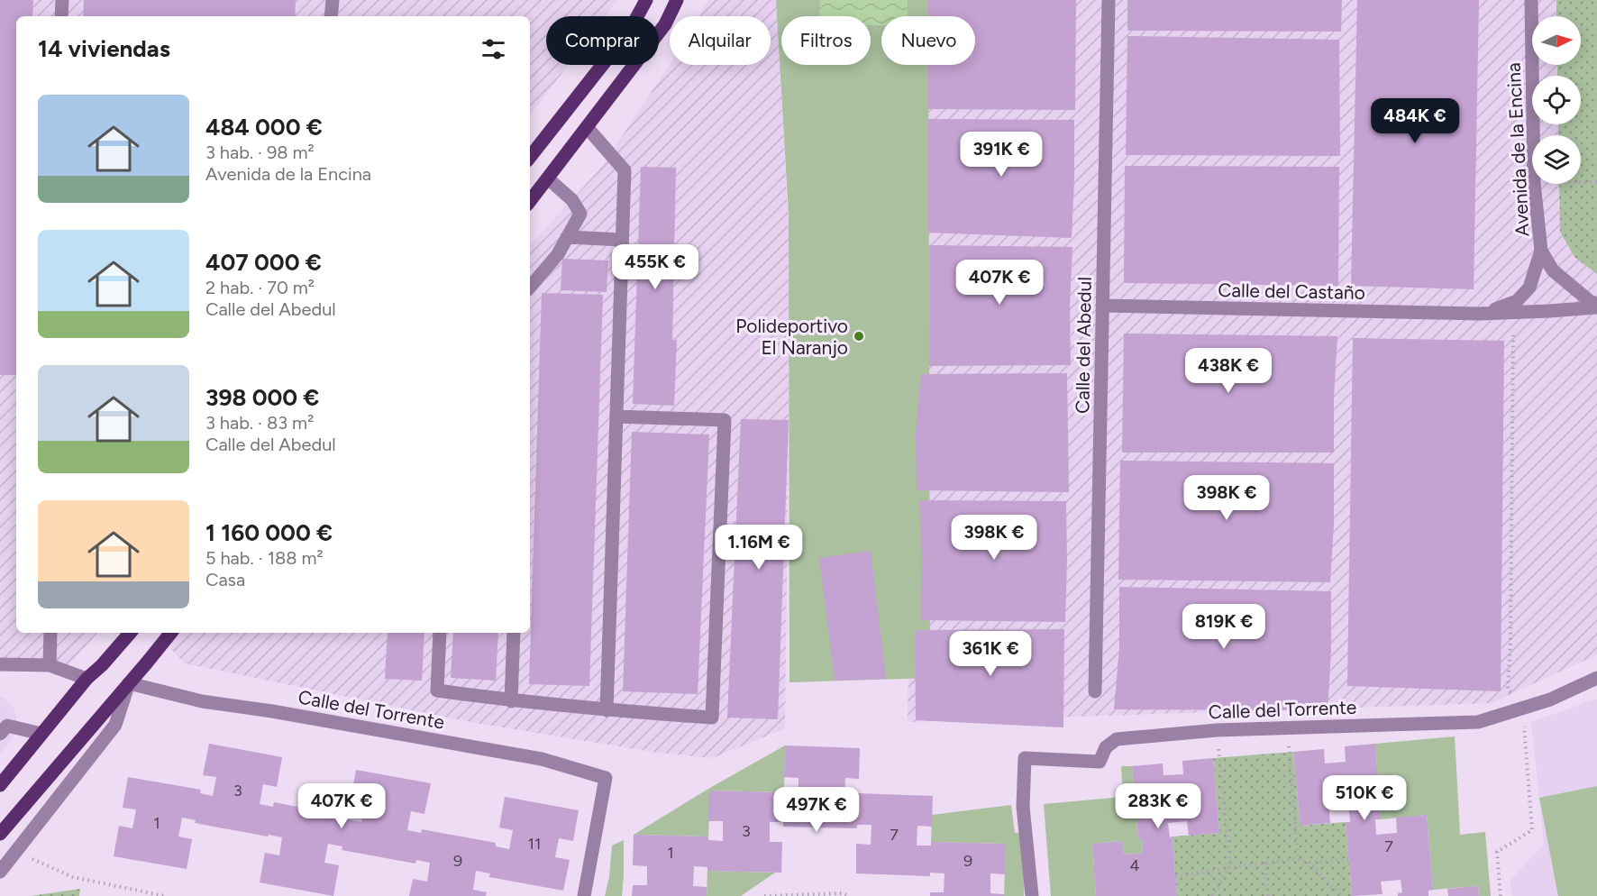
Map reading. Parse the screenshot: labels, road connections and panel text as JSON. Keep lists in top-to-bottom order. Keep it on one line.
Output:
{"streets":{"street":["Avenida de la Encina","Calle del Castaño","Calle del Abedul","Calle del Torrente"]},"crossings":[["Avenida de la Encina","Calle del Castaño"],["Calle del Castaño","Calle del Abedul"]],"places":["Polideportivo El Naranjo"],"house_numbers":["3","1","3","7","11","7","1","9","9","4"],"north":"right","page":{"chip":["Comprar","Alquilar","Filtros","Nuevo"],"heading":"14 viviendas","list":[{"name":"484 000 €","note":"3 hab. · 98 m² · Avenida de la Encina"},{"name":"407 000 €","note":"2 hab. · 70 m² · Calle del Abedul"},{"name":"398 000 €","note":"3 hab. · 83 m² · Calle del Abedul"},{"name":"1 160 000 €","note":"5 hab. · 188 m² · Casa"}],"price":["484K €","391K €","455K €","407K €","438K €","398K €","398K €","1.16M €","819K €","361K €","510K €","407K €","283K €","497K €"]}}
